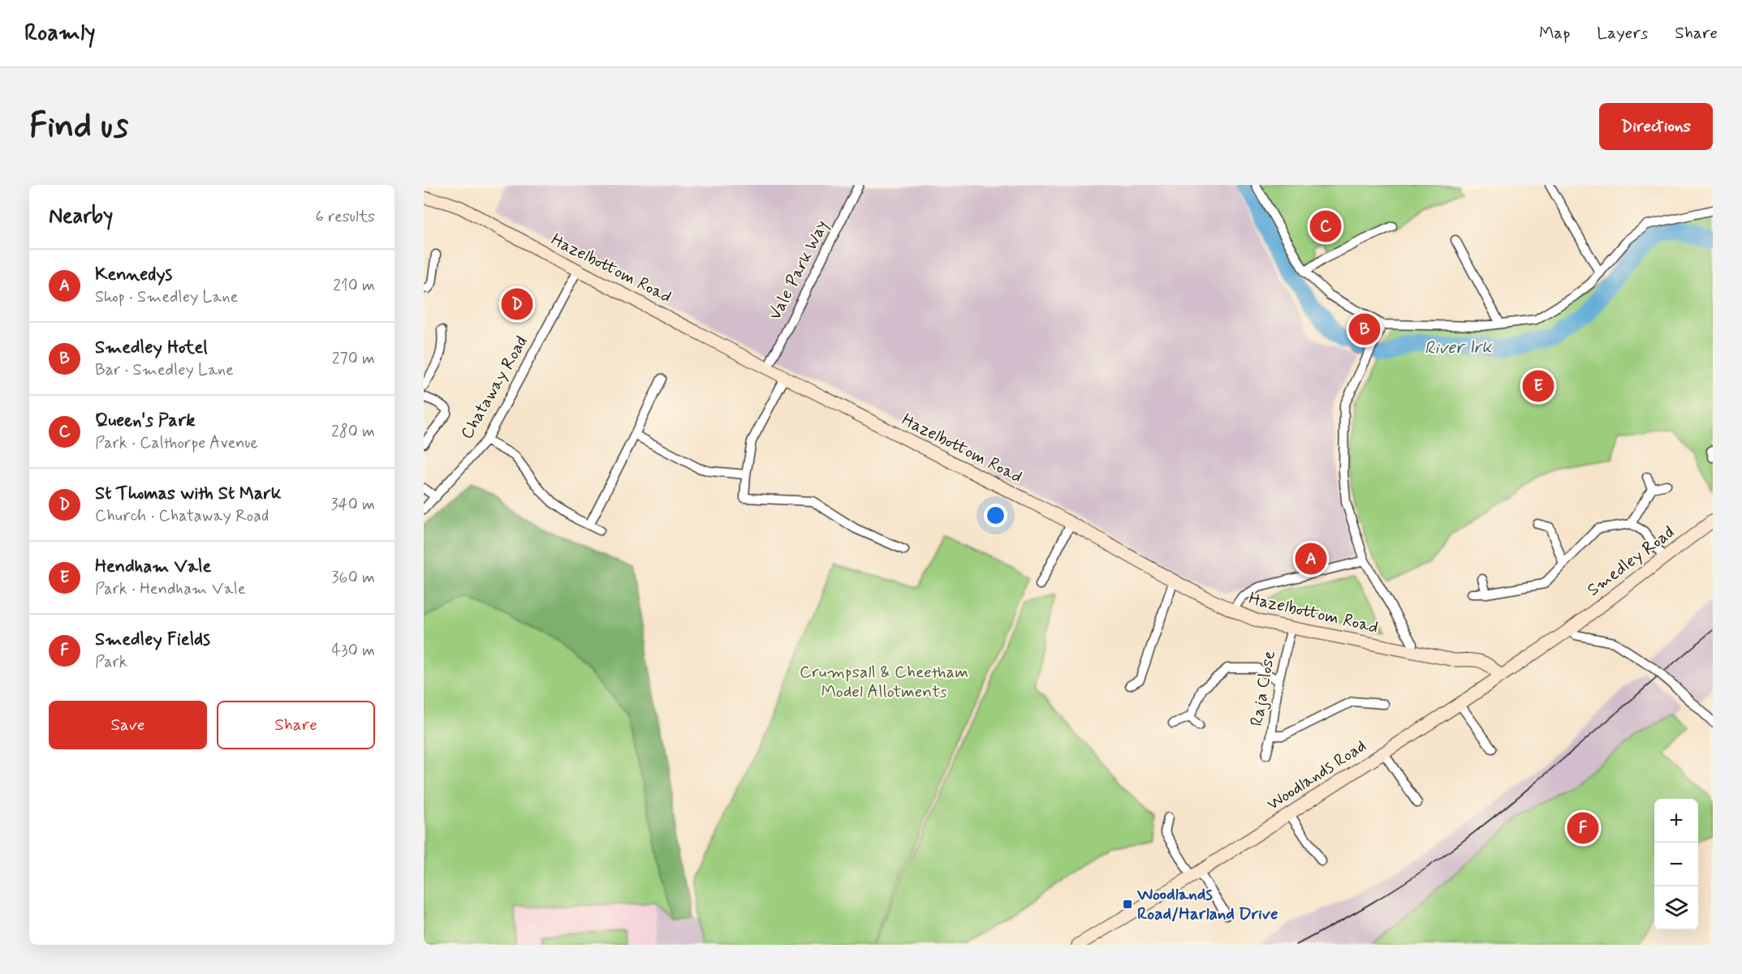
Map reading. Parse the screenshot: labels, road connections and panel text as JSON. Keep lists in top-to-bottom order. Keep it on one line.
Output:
{"streets":{"street":["Hazelbottom Road","Vale Park Way","Chataway Road","Smedley Road","Raja Close","Woodlands Road"]},"crossings":[["Hazelbottom Road","Vale Park Way"],["Hazelbottom Road","Chataway Road"],["Hazelbottom Road","Raja Close"],["Hazelbottom Road","Woodlands Road"],["Smedley Road","Woodlands Road"]],"water":["River Irk"],"parks":["Crumpsall & Cheetham Model Allotments"],"places":{"transit":["Woodlands Road/Harland Drive"]},"page":{"header":"Roamly","nav":["Map","Layers","Share"],"buttons":["Directions",["Save","Share"]],"title":"Find us","heading":["Nearby","6 results"],"pins":["C","D","B","E","A","F"],"list":[{"mark":"A","name":"Kennedys","note":"Shop · Smedley Lane","value":"210 m"},{"mark":"B","name":"Smedley Hotel","note":"Bar · Smedley Lane","value":"270 m"},{"mark":"C","name":"Queen's Park","note":"Park · Calthorpe Avenue","value":"280 m"},{"mark":"D","name":"St Thomas with St Mark","note":"Church · Chataway Road","value":"340 m"},{"mark":"E","name":"Hendham Vale","note":"Park · Hendham Vale","value":"360 m"},{"mark":"F","name":"Smedley Fields","note":"Park","value":"430 m"}],"map_buttons":["+","−"]}}
